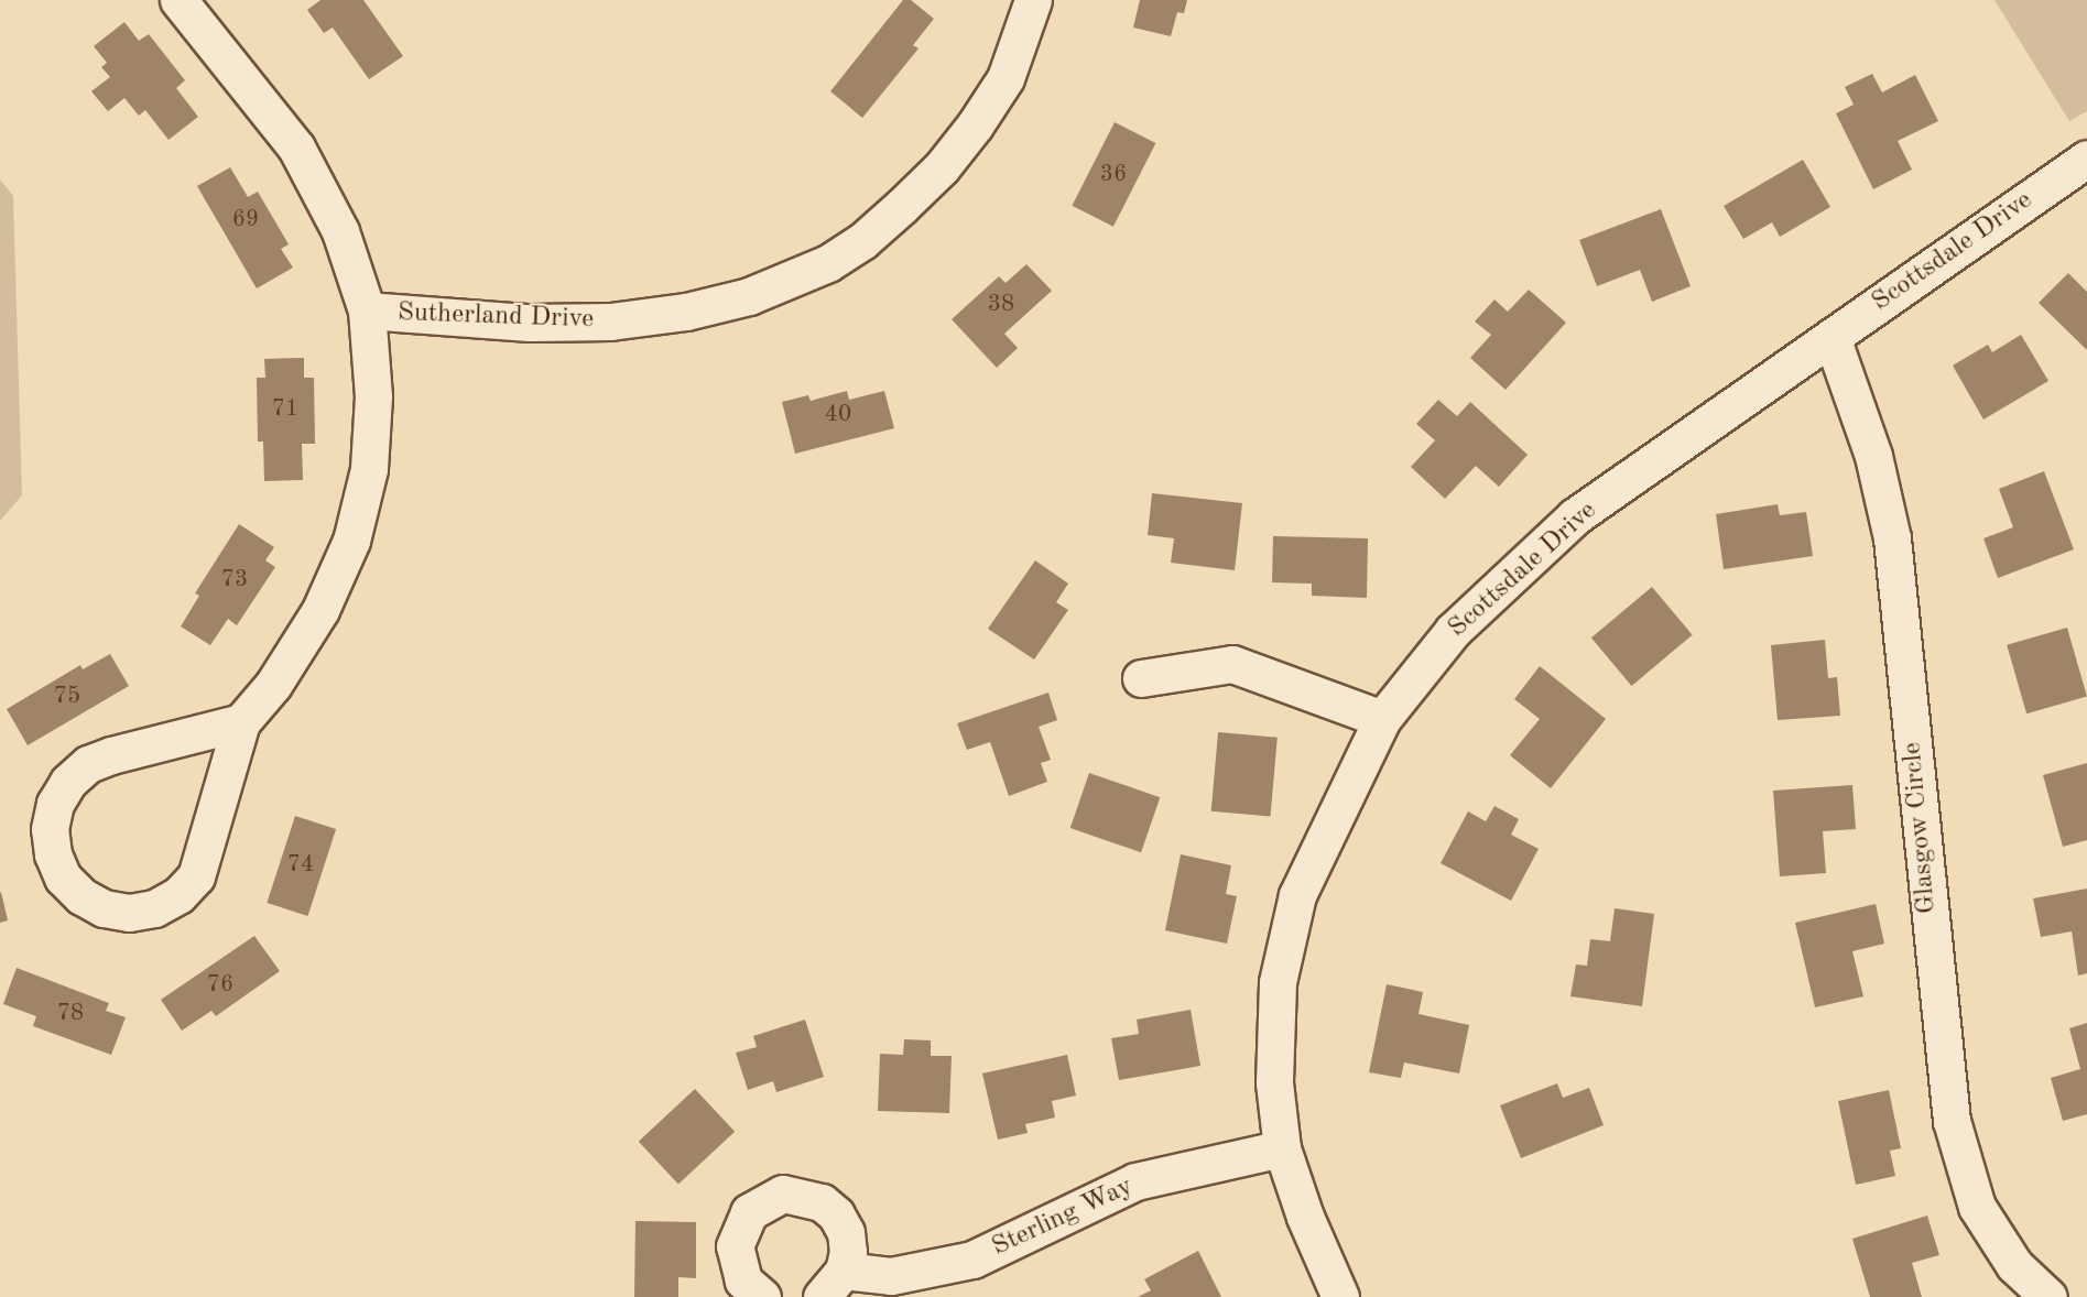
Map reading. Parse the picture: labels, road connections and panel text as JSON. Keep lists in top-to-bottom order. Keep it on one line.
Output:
{"streets":{"street":["Scottsdale Drive","Sutherland Drive","Glasgow Circle","Sterling Way"]},"crossings":[["Scottsdale Drive","Glasgow Circle"],["Scottsdale Drive","Sterling Way"]],"house_numbers":["36","69","38","71","40","73","75","74","76","78"]}
